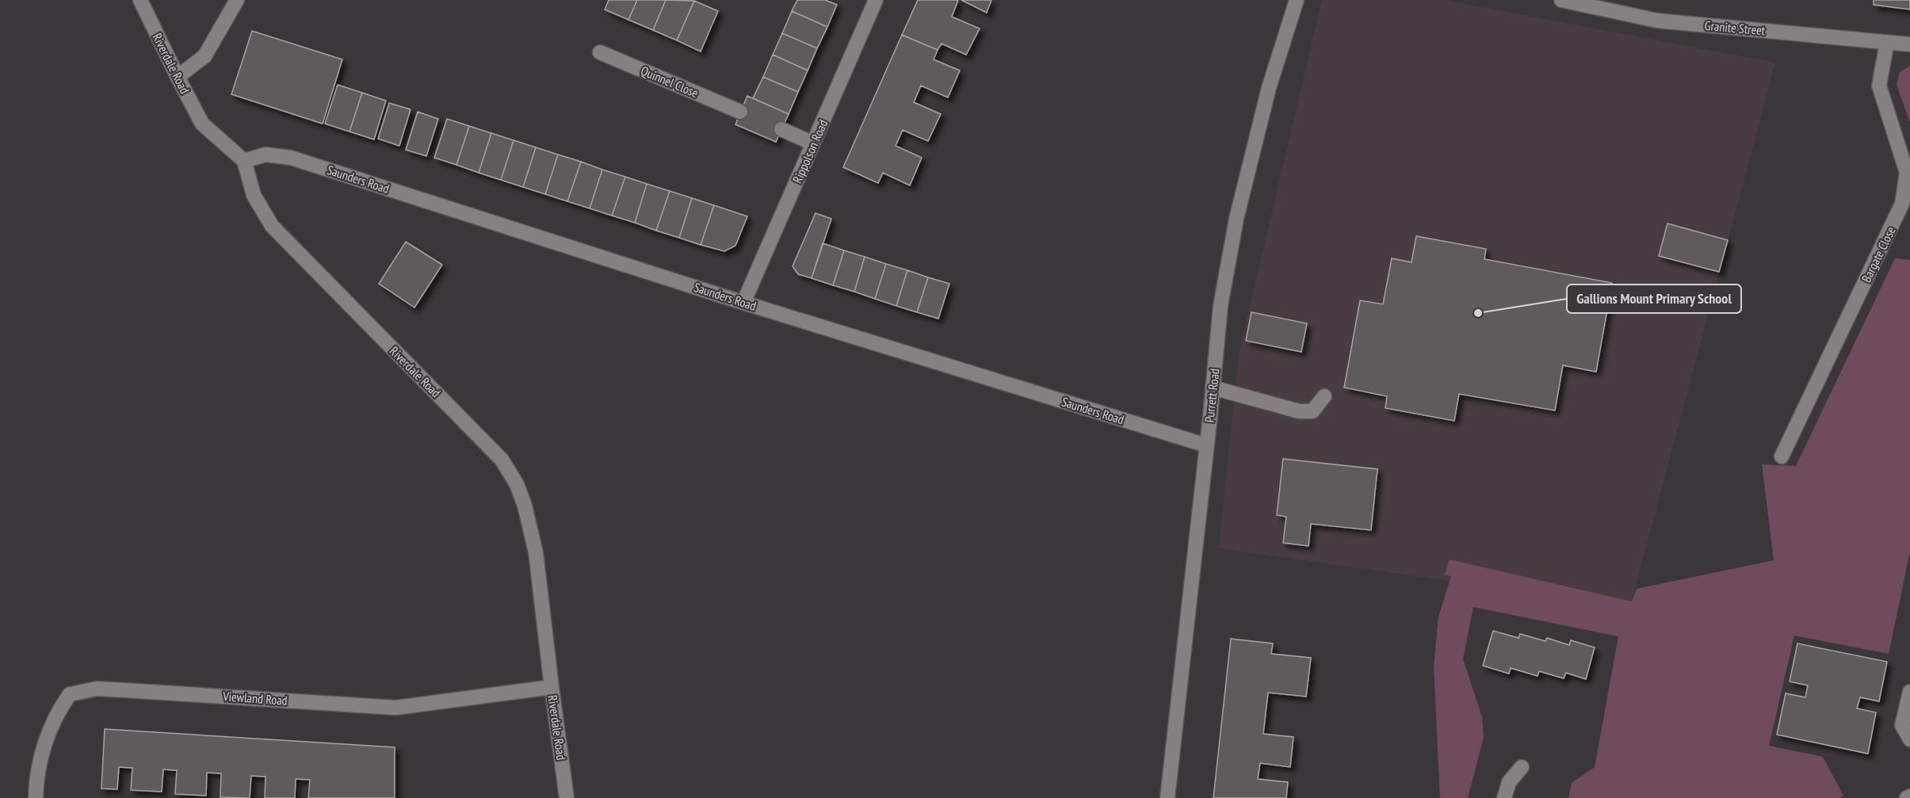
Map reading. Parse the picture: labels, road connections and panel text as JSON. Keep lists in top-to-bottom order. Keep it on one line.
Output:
{"streets":{"street":["Granite Street","Riverdale Road","Quinnel Close","Rippolson Road","Saunders Road","Bargate Close","Purrett Road","Viewland Road"]},"crossings":[["Granite Street","Bargate Close"],["Riverdale Road","Saunders Road"],["Riverdale Road","Viewland Road"],["Rippolson Road","Saunders Road"],["Saunders Road","Purrett Road"]],"places":["Gallions Mount Primary School"]}
